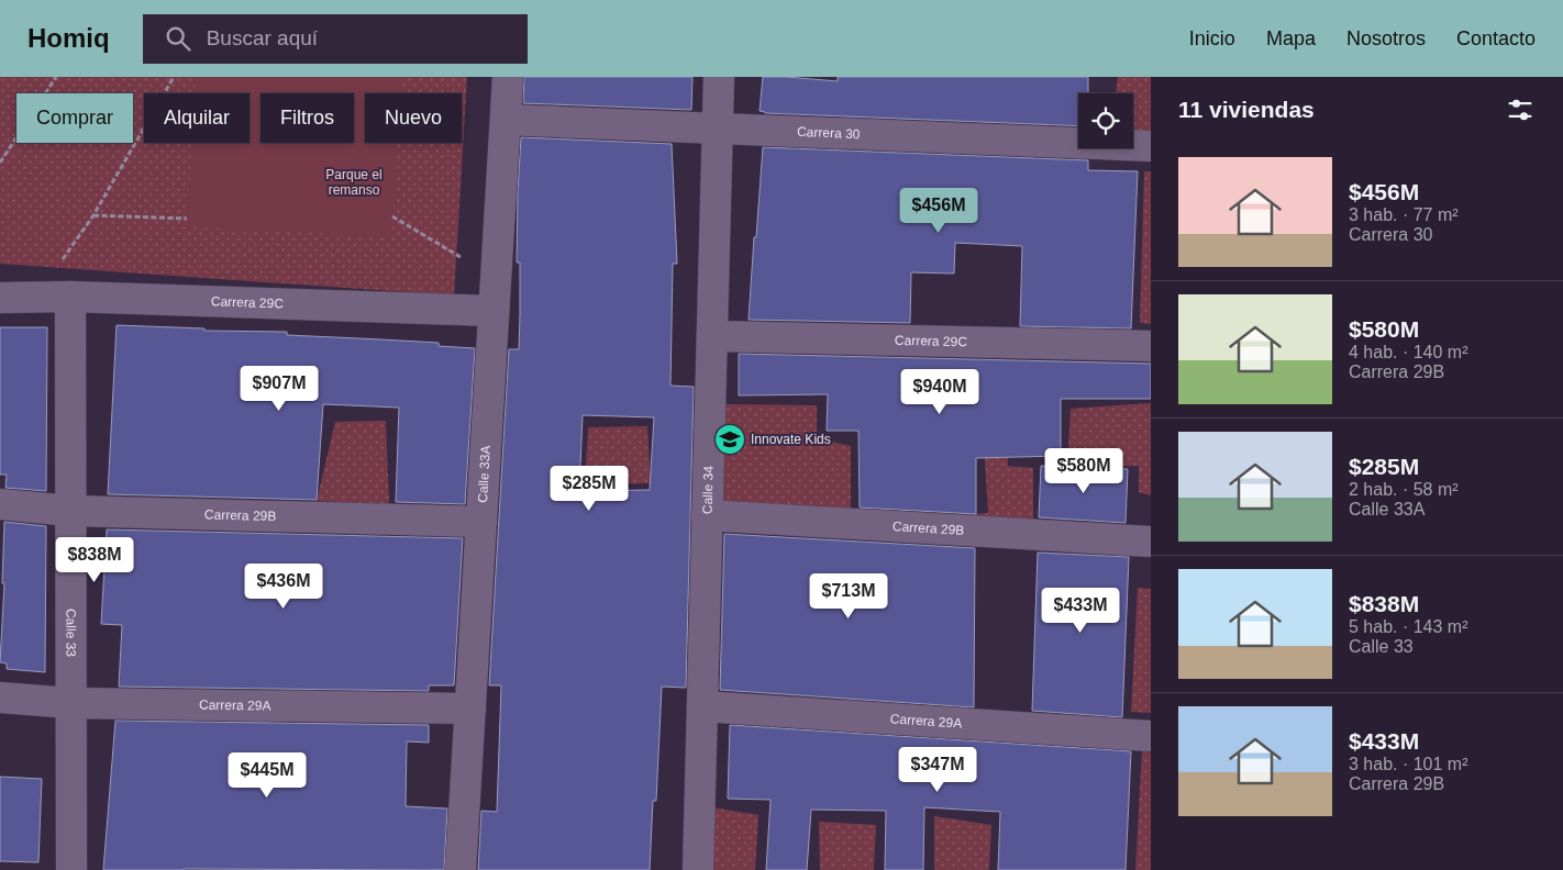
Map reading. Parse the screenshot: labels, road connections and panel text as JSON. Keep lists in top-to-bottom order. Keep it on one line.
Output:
{"streets":{"street":["Carrera 30","Carrera 29C","Calle 33A","Calle 34","Carrera 29B","Calle 33","Carrera 29A"]},"crossings":[["Carrera 30","Calle 33A"],["Carrera 30","Calle 34"],["Carrera 29C","Calle 33A"],["Carrera 29C","Calle 34"],["Carrera 29C","Calle 33"],["Calle 33A","Carrera 29B"],["Calle 33A","Carrera 29A"],["Calle 34","Carrera 29B"],["Calle 34","Carrera 29A"],["Carrera 29B","Calle 33"],["Calle 33","Carrera 29A"]],"parks":["Parque el remanso"],"places":{"school or university":["Innovate Kids"]},"page":{"header":"Homiq","search":"Buscar aquí","nav":["Inicio","Mapa","Nosotros","Contacto"],"heading":"11 viviendas","chip":["Comprar","Alquilar","Filtros","Nuevo"],"list":[{"name":"$456M","note":"3 hab. · 77 m² · Carrera 30"},{"name":"$580M","note":"4 hab. · 140 m² · Carrera 29B"},{"name":"$285M","note":"2 hab. · 58 m² · Calle 33A"},{"name":"$838M","note":"5 hab. · 143 m² · Calle 33"},{"name":"$433M","note":"3 hab. · 101 m² · Carrera 29B"}],"price":["$456M","$907M","$940M","$580M","$285M","$838M","$436M","$713M","$433M","$347M","$445M"]}}
